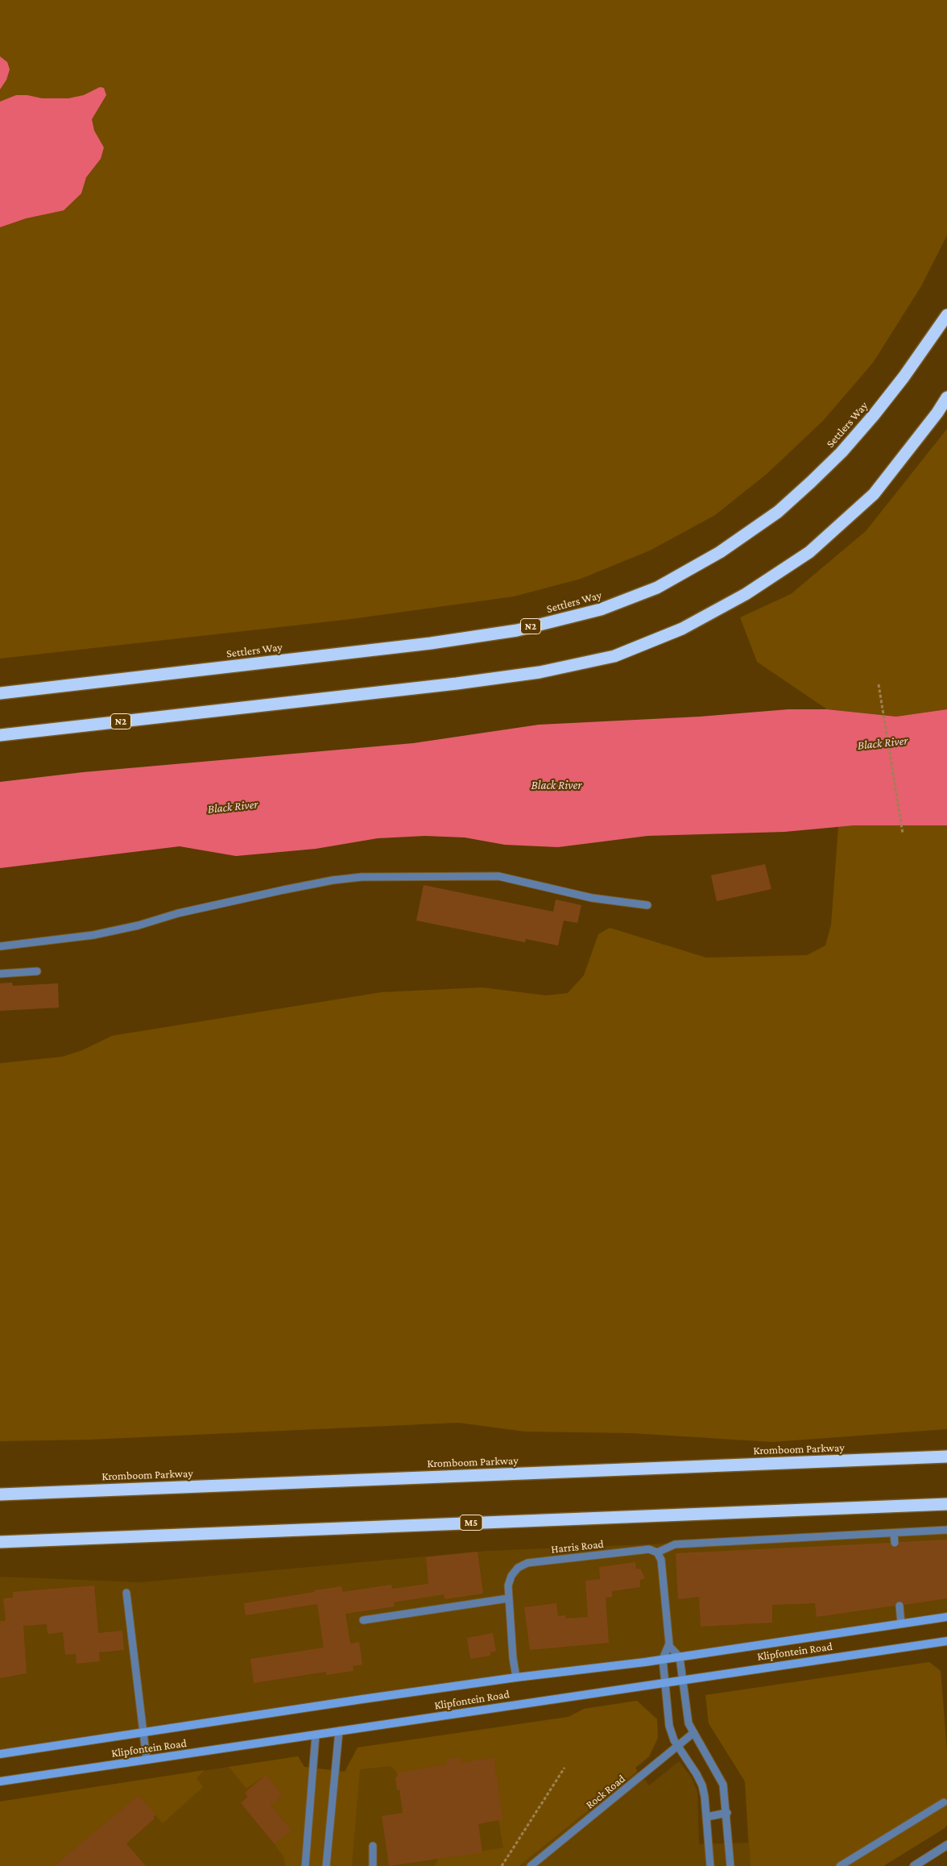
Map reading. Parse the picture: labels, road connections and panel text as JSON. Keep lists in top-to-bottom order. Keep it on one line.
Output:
{"streets":{"highway":["Settlers Way","N2","Kromboom Parkway","M5"],"main road":["Klipfontein Road"],"lane":["Harris Road","Rock Road"]},"crossings":[["Harris Road","Klipfontein Road"]],"water":["Black River"]}
